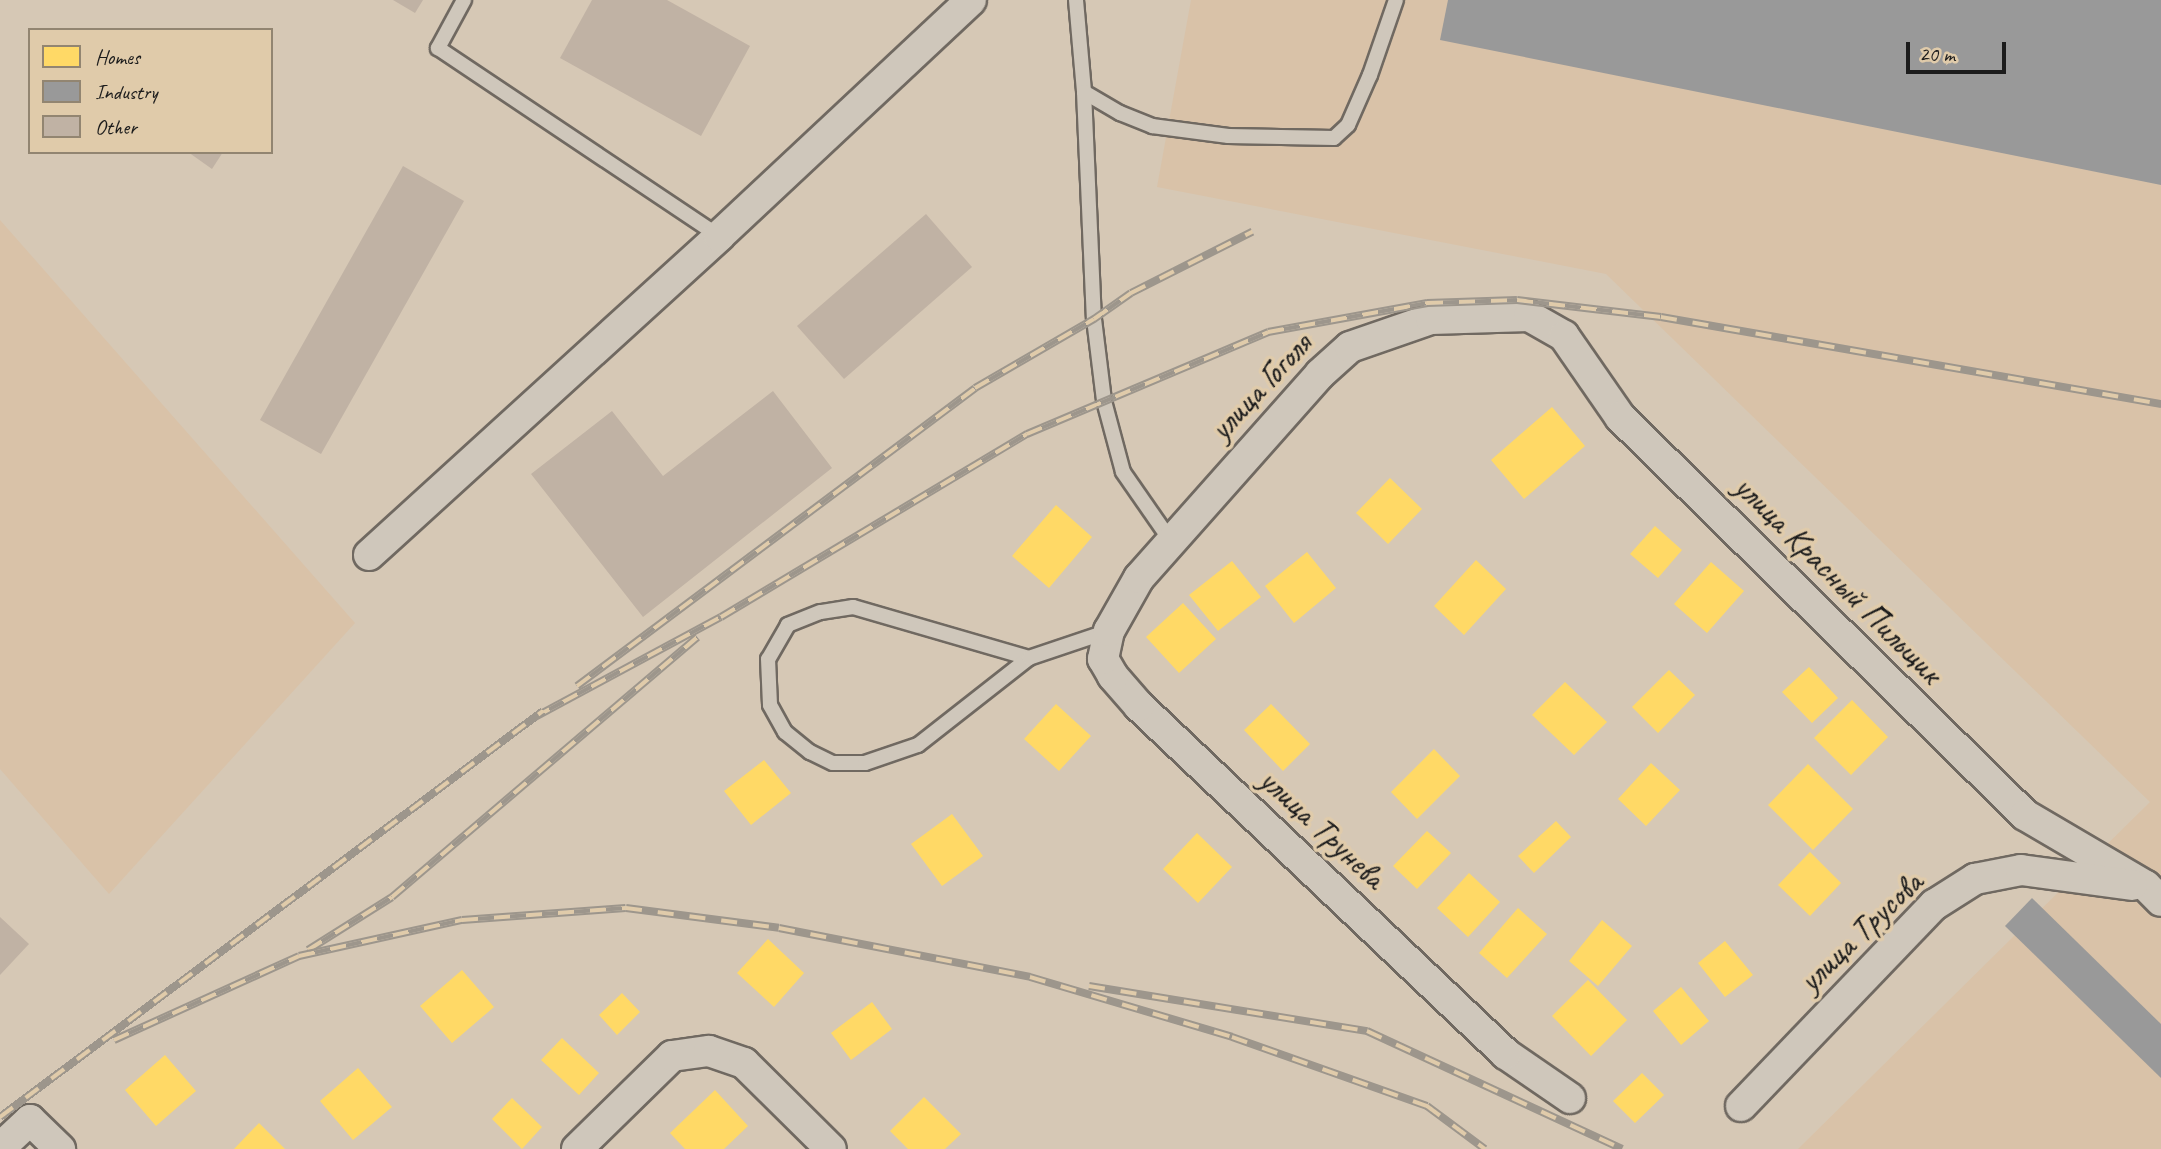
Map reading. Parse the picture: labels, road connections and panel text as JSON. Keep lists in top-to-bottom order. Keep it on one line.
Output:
{"streets":{"street":["улица Гоголя","улица Красный Пильщик","улица Трунева","улица Трусова"]},"crossings":[["улица Гоголя","улица Красный Пильщик"],["улица Гоголя","улица Трунева"],["улица Красный Пильщик","улица Трусова"]],"legend":["Homes","Industry","Other"],"scale_bar":"20 m"}
